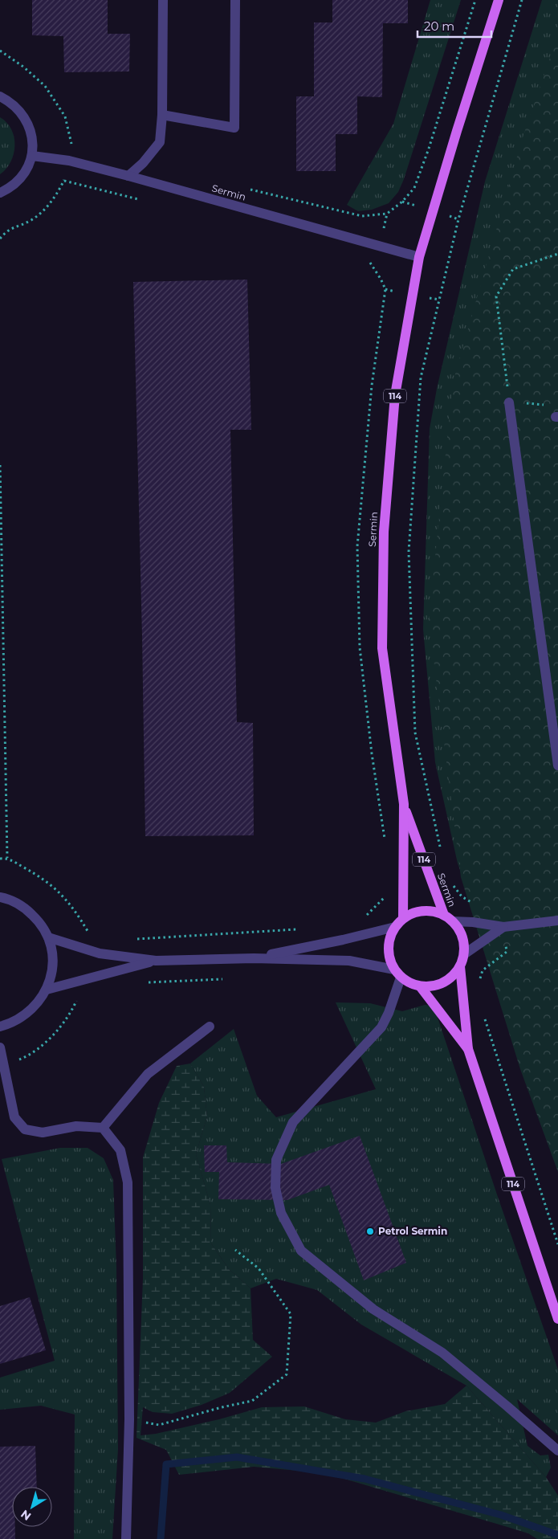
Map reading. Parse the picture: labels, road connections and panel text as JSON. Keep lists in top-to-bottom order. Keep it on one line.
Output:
{"streets":{"main road":["Sermin","114"]},"crossings":[["Sermin","114"]],"places":["Petrol Sermin"],"scale_bar":"20 m","north":"bottom left"}
